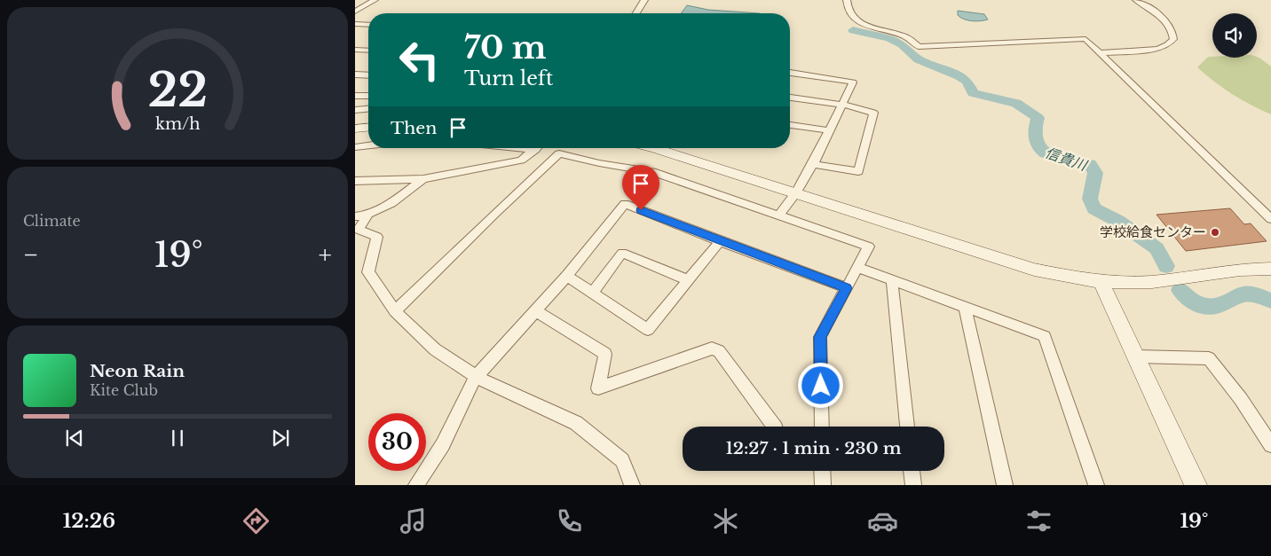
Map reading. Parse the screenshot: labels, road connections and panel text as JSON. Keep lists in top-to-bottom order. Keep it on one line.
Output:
{"water":["信貴川"],"places":["学校給食センター"],"page":{"turn":["70 m","Turn left"],"then":"Then","tile":"Climate","heat":["−","19°","+"],"song":["Neon Rain","Kite Club"],"limit":"30","trip":"12:27 · 1 min · 230 m","tabs":["12:26","19°"],"gauge":["22","km/h"]}}
